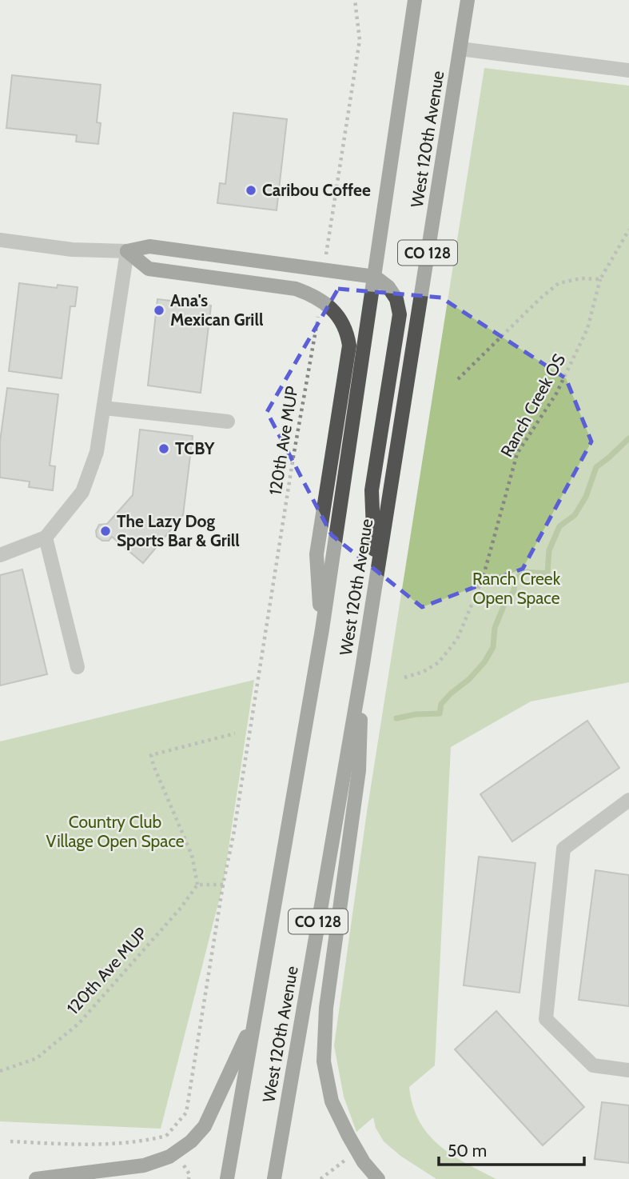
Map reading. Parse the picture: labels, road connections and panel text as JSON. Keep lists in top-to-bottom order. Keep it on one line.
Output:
{"streets":{"main road":["West 120th Avenue","CO 128"],"path":["Ranch Creek OS","120th Ave MUP"]},"parks":["Ranch Creek Open Space","Country Club Village Open Space"],"places":["Caribou Coffee","Ana's Mexican Grill","TCBY","The Lazy Dog Sports Bar & Grill"],"scale_bar":"50 m"}
